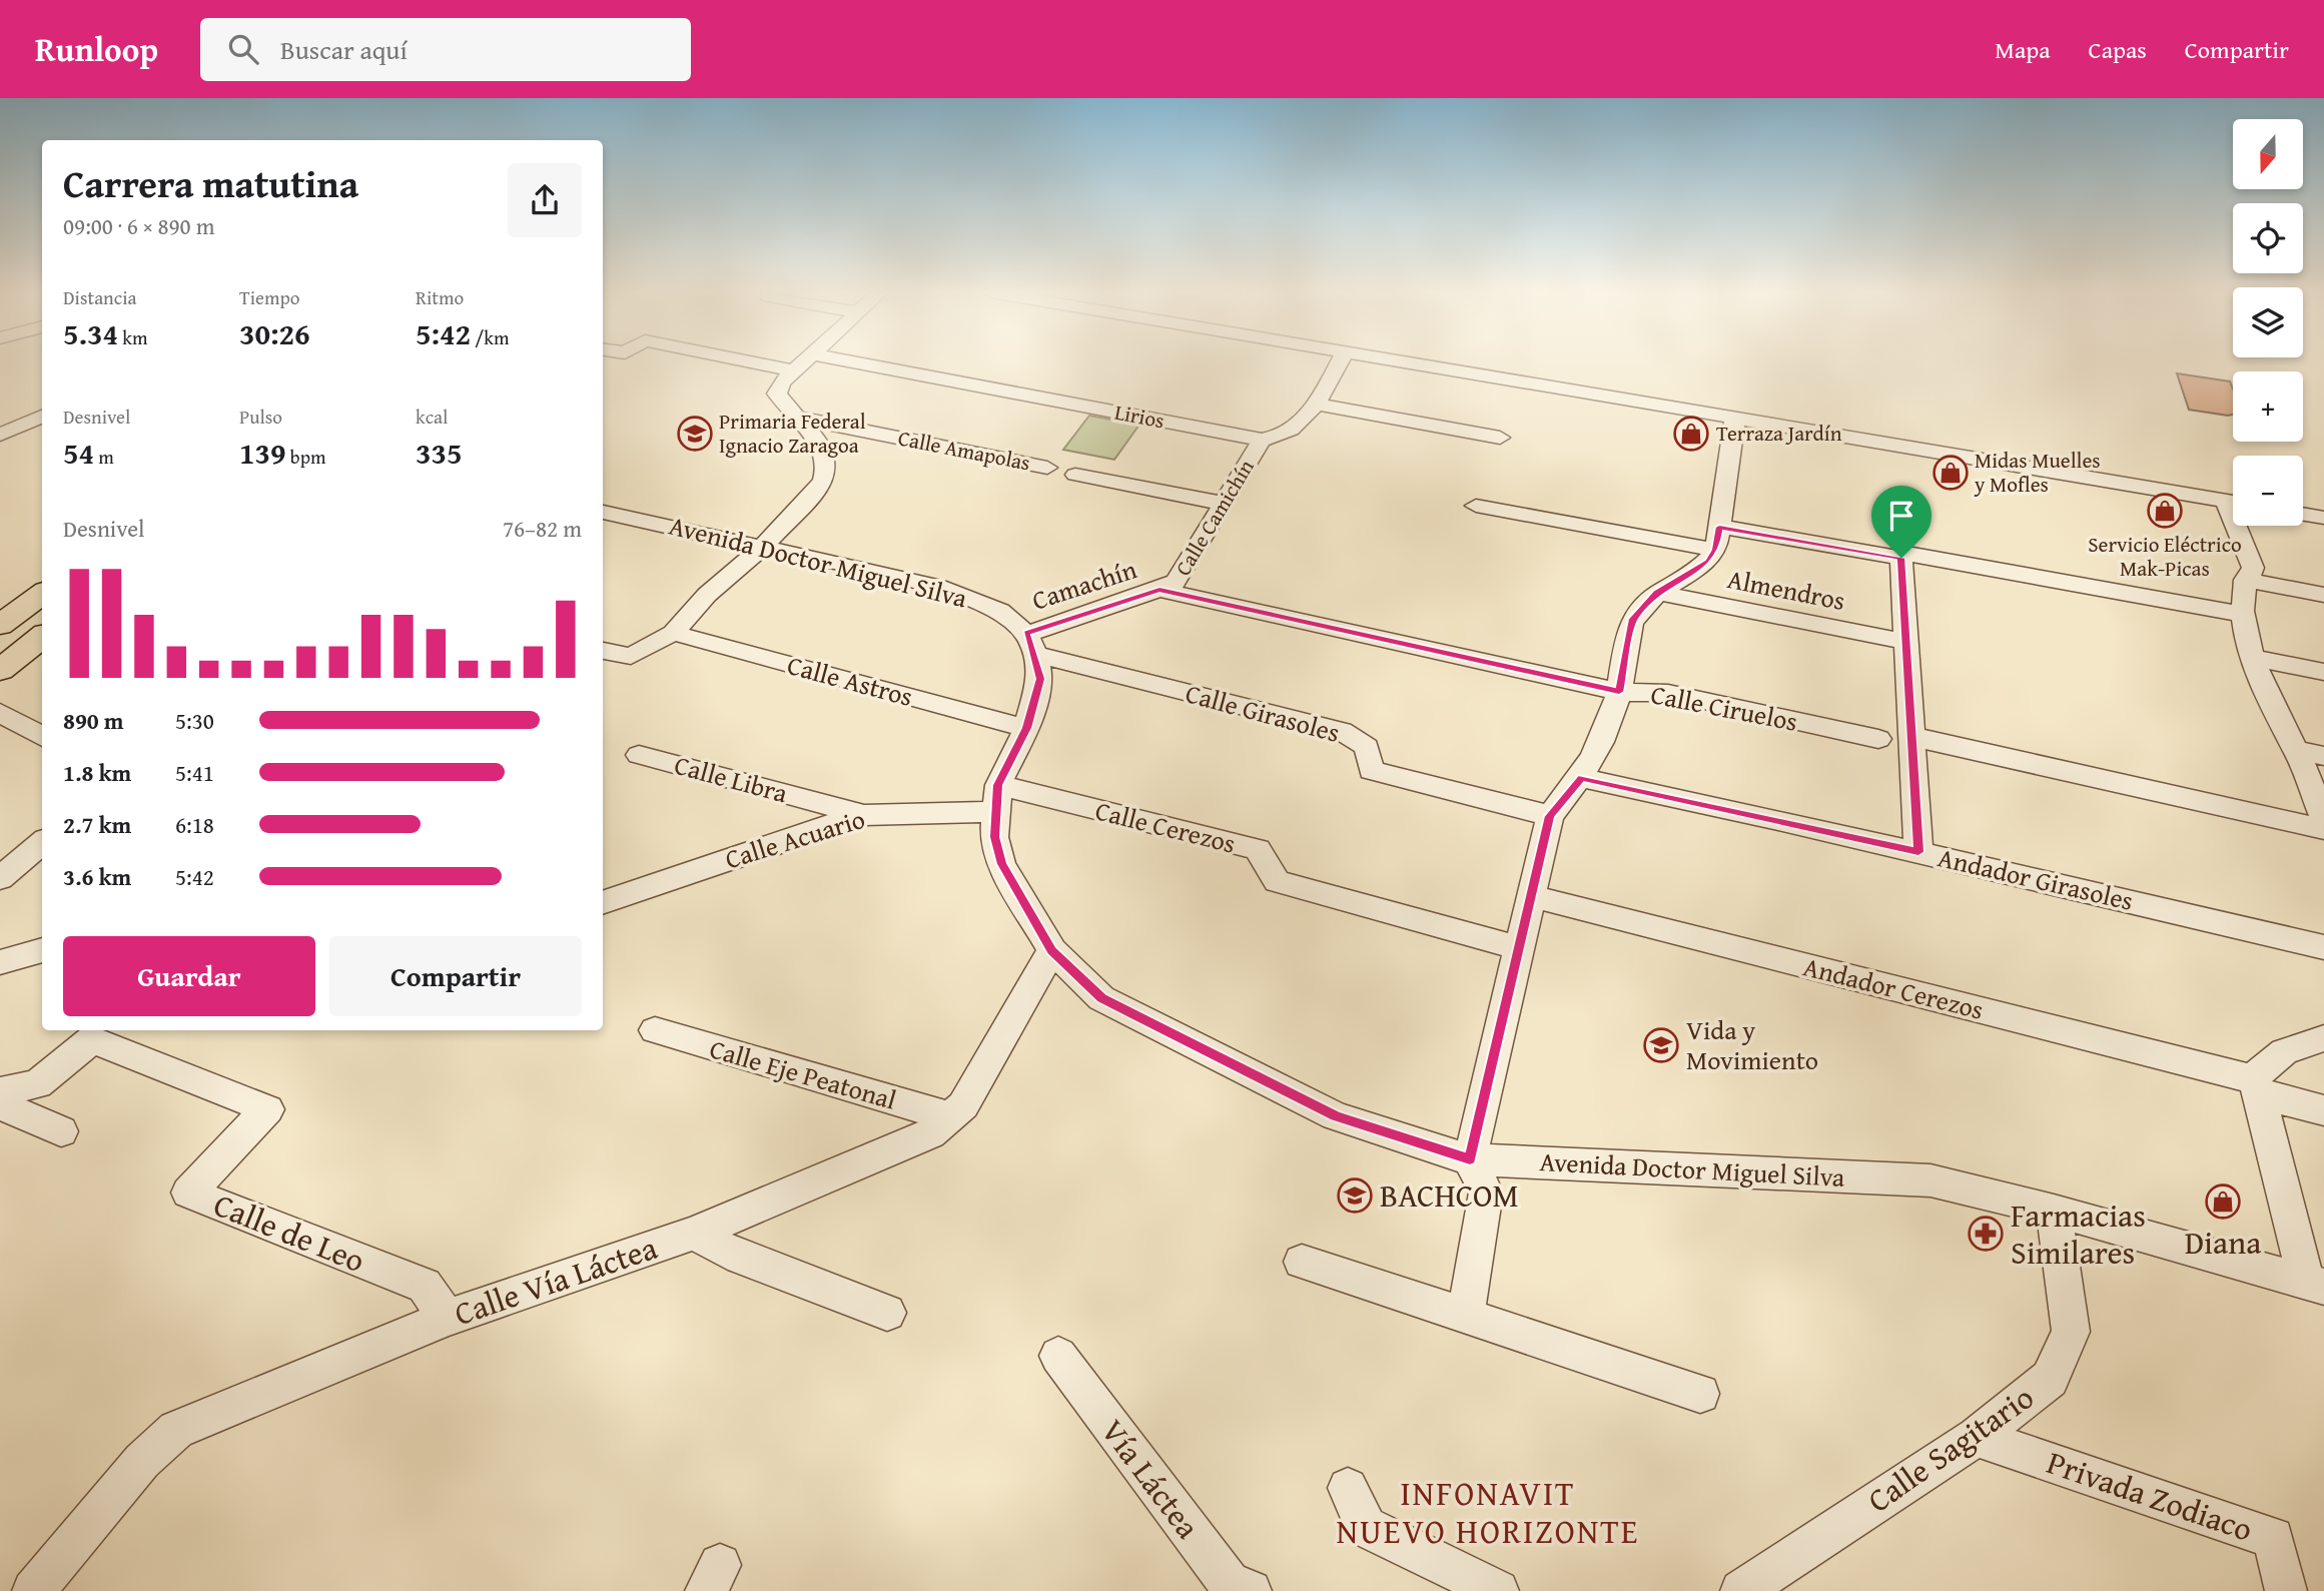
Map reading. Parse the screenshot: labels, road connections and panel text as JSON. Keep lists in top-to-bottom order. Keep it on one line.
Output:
{"streets":{"street":["Lirios","Calle Amapolas","Calle Camichín","Avenida Doctor Miguel Silva","Camachín","Almendros","Calle Astros","Calle Ciruelos","Calle Girasoles","Calle Libra","Calle Cerezos","Calle Acuario","Andador Girasoles","Andador Cerezos","Calle Eje Peatonal","Calle de Leo","Calle Vía Láctea","Calle Sagitario","Vía Láctea","Privada Zodiaco"]},"crossings":[["Lirios","Calle Camichín"],["Calle Camichín","Camachín"],["Calle Camichín","Calle Ciruelos"],["Avenida Doctor Miguel Silva","Camachín"],["Avenida Doctor Miguel Silva","Calle Astros"],["Avenida Doctor Miguel Silva","Calle Girasoles"],["Avenida Doctor Miguel Silva","Calle Cerezos"],["Avenida Doctor Miguel Silva","Calle Acuario"],["Avenida Doctor Miguel Silva","Calle Vía Láctea"],["Avenida Doctor Miguel Silva","Calle Sagitario"],["Camachín","Calle Ciruelos"],["Camachín","Calle Girasoles"],["Calle Libra","Calle Acuario"],["Calle Cerezos","Calle Acuario"],["Calle Eje Peatonal","Calle Vía Láctea"],["Calle de Leo","Calle Vía Láctea"],["Calle Sagitario","Privada Zodiaco"]],"districts":["INFONAVIT NUEVO HORIZONTE"],"places":{"school or university":["Primaria Federal Ignacio Zaragoa","Vida y Movimiento","BACHCOM"],"shop":["Terraza Jardín","Midas Muelles y Mofles","Servicio Eléctrico Mak-Picas","Diana"],"pharmacy":["Farmacias Similares"]},"north":"bottom","page":{"header":"Runloop","search":"Buscar aquí","nav":["Mapa","Capas","Compartir"],"map_buttons":["+","−"],"heading":["Carrera matutina","09:00 · 6 × 890 m"],"stats":[["Distancia","5.34 km"],["Tiempo","30:26"],["Ritmo","5:42 /km"],["Desnivel","54 m"],["Pulso","139 bpm"],["kcal","335"]],"chart":["Desnivel","76–82 m"],"list":[{"name":"890 m","note":"5:30"},{"name":"1.8 km","note":"5:41"},{"name":"2.7 km","note":"6:18"},{"name":"3.6 km","note":"5:42"}],"buttons":["Guardar","Compartir"]}}
